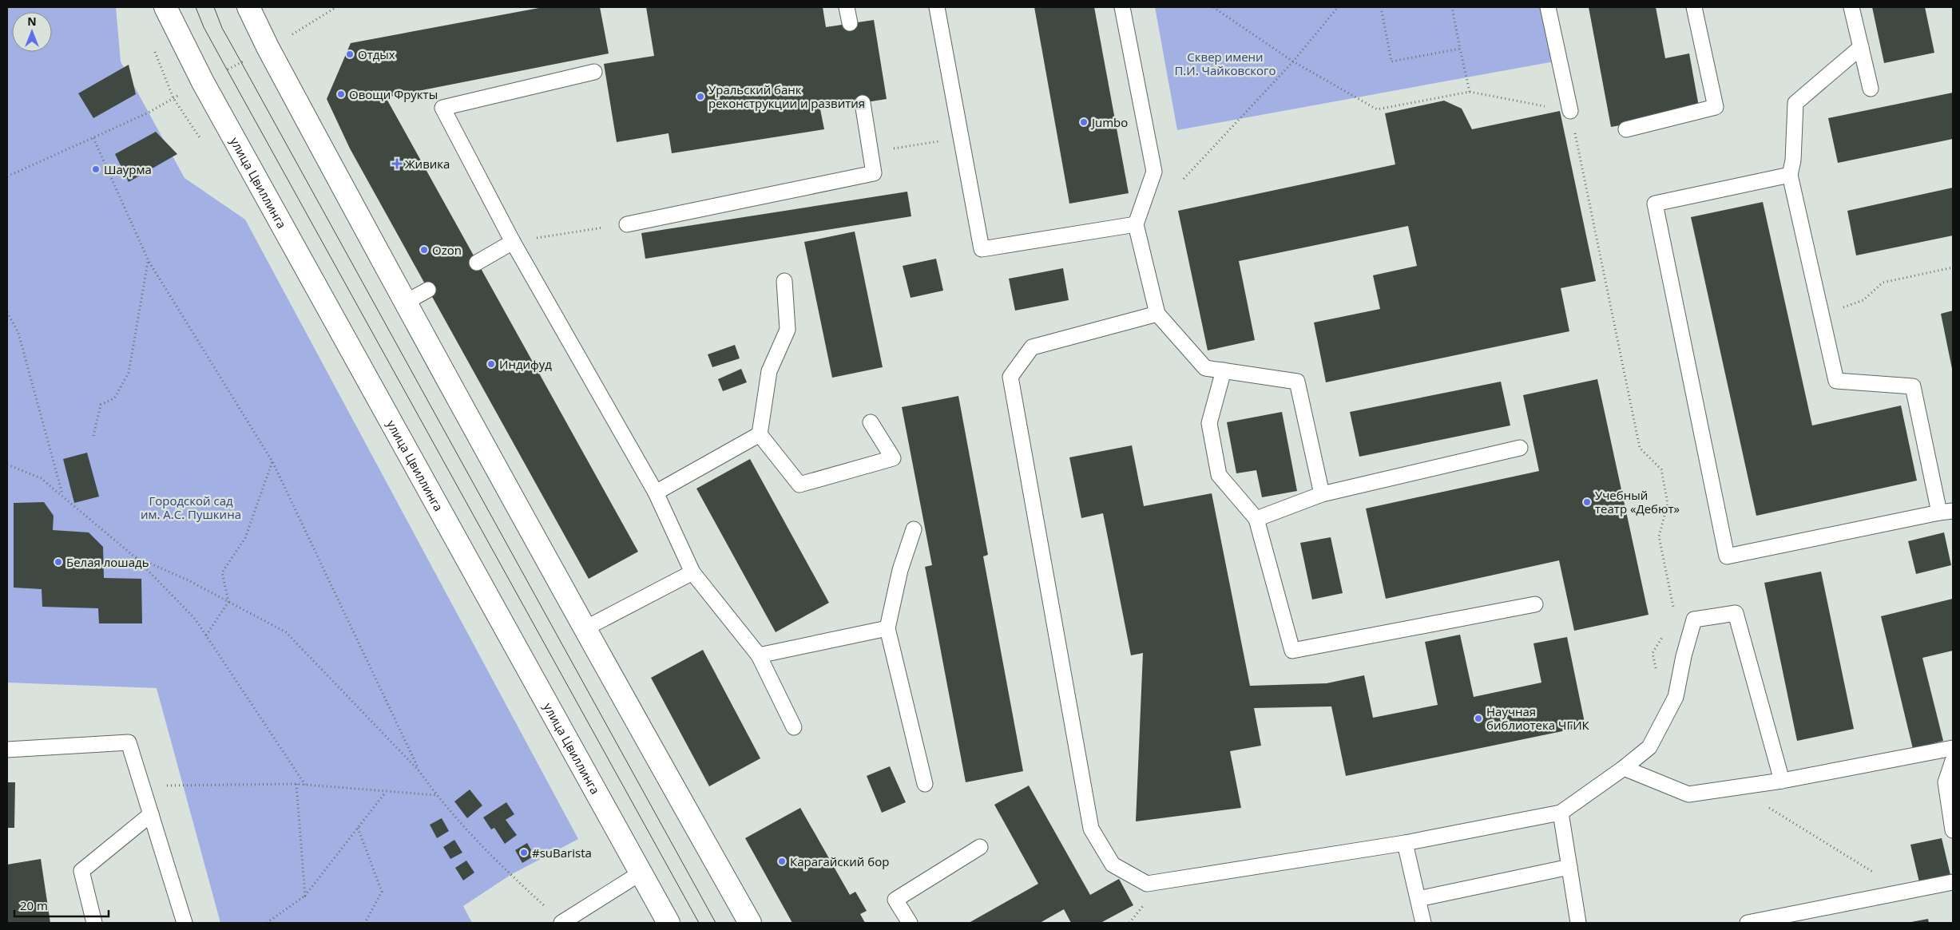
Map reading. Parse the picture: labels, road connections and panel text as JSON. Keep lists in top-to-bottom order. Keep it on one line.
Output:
{"streets":{"main road":["улица Цвиллинга"]},"parks":["Сквер имени П.И. Чайковского","Городской сад им. А.С. Пушкина"],"places":{"other":["Отдых","Овощи Фрукты","Уральский банк реконструкции и развития","Jumbo","Шаурма","Ozon","Индифуд","Учебный театр «Дебют»","Белая лошадь","Научная библиотека ЧГИК","#suBarista","Карагайский бор"],"health":["Живика"]},"scale_bar":"20 m","north":"top"}
